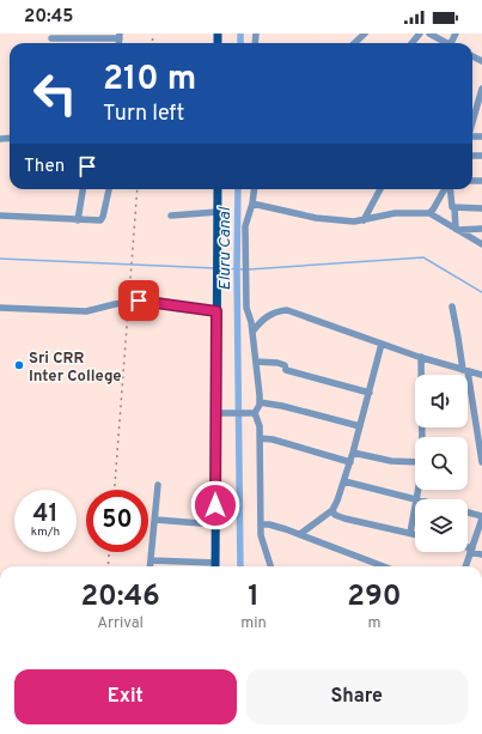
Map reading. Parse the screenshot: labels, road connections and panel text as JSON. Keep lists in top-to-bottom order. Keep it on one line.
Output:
{"water":["Eluru Canal"],"places":["Sri CRR Inter College"],"page":{"status":"20:45","turn":["210 m","Turn left"],"then":"Then","speed":"41 km/h","limit":"50","eta":["20:46","Arrival","1","min","290","m"],"buttons":["Exit","Share"]}}
